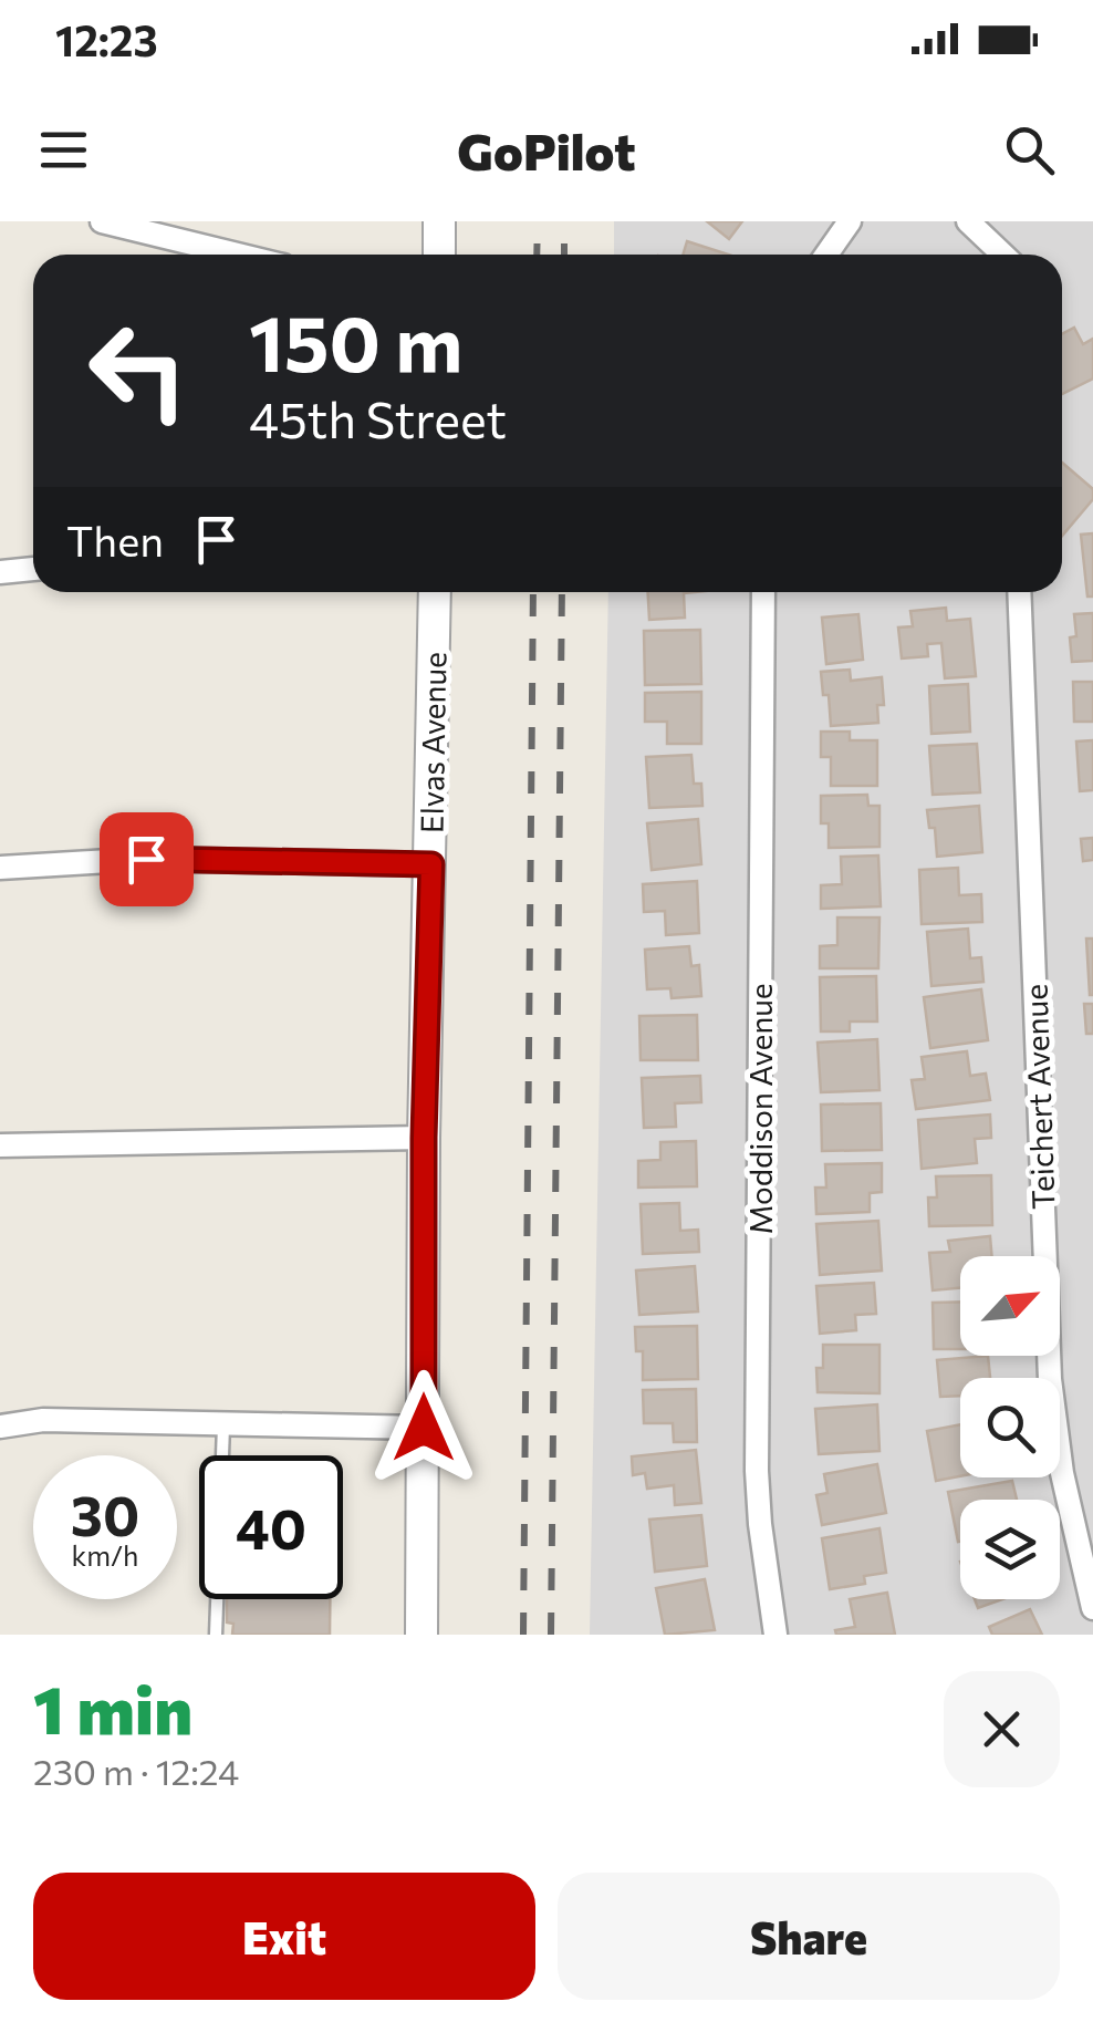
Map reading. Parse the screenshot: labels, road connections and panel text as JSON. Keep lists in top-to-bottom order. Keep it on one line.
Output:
{"streets":{"street":["Elvas Avenue","Teichert Avenue","Moddison Avenue"]},"north":"top right","page":{"status":"12:23","header":"GoPilot","turn":["150 m","45th Street"],"then":"Then","speed":"30 km/h","limit":"40","heading":["1 min","230 m · 12:24"],"buttons":["Exit","Share"]}}
